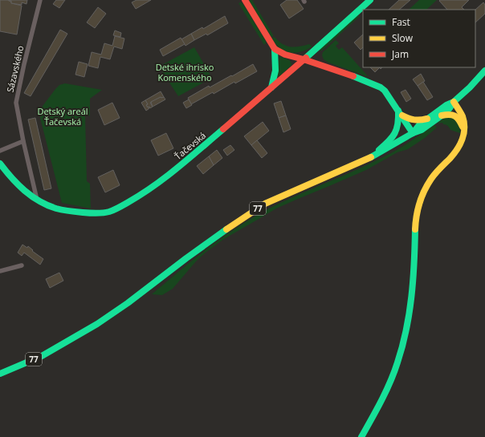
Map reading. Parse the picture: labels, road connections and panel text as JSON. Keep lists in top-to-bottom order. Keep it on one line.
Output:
{"streets":{"street":["Sázavského","Ťačevská","77"]},"crossings":[["Sázavského","Ťačevská"]],"parks":["Detské ihrisko Komenského","Detský areál Ťačevská"],"legend":["Fast","Slow","Jam"]}
